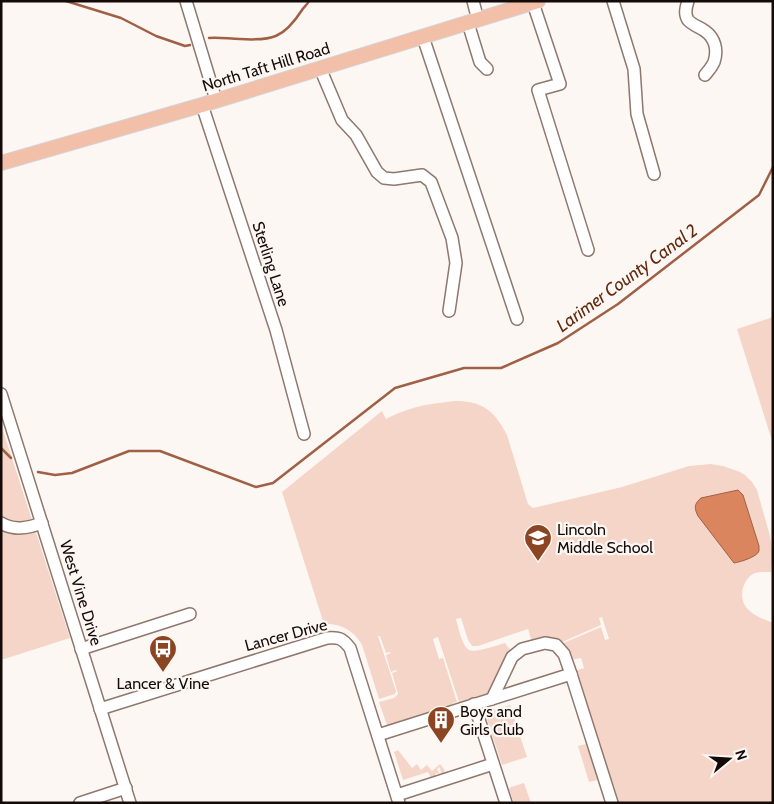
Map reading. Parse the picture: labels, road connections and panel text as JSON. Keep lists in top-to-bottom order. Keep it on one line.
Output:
{"streets":{"main road":["North Taft Hill Road"],"street":["Sterling Lane","West Vine Drive","Lancer Drive"]},"crossings":[["North Taft Hill Road","Sterling Lane"],["West Vine Drive","Lancer Drive"]],"water":["Larimer County Canal 2"],"places":{"school or university":["Lincoln Middle School"],"bus stop":["Lancer & Vine"],"building":["Boys and Girls Club"]},"north":"right"}
